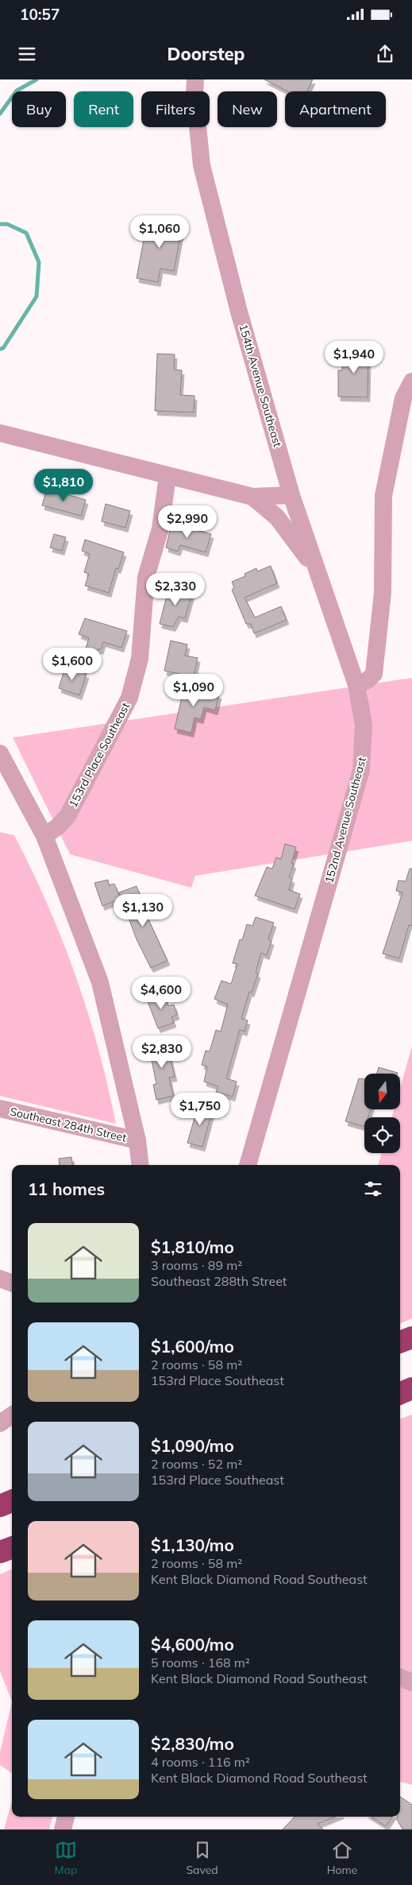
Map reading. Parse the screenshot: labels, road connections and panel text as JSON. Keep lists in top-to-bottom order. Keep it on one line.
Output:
{"streets":{"street":["154th Avenue Southeast","153rd Place Southeast","152nd Avenue Southeast","Southeast 284th Street"]},"crossings":[["154th Avenue Southeast","152nd Avenue Southeast"]],"north":"bottom","page":{"status":"10:57","header":"Doorstep","chip":["Buy","Rent","Filters","New","Apartment"],"price":["$1,060","$1,940","$1,810","$2,990","$2,330","$1,600","$1,090","$1,130","$4,600","$2,830","$1,750"],"heading":"11 homes","list":[{"name":"$1,810/mo","note":"3 rooms · 89 m² · Southeast 288th Street"},{"name":"$1,600/mo","note":"2 rooms · 58 m² · 153rd Place Southeast"},{"name":"$1,090/mo","note":"2 rooms · 52 m² · 153rd Place Southeast"},{"name":"$1,130/mo","note":"2 rooms · 58 m² · Kent Black Diamond Road Southeast"},{"name":"$4,600/mo","note":"5 rooms · 168 m² · Kent Black Diamond Road Southeast"},{"name":"$2,830/mo","note":"4 rooms · 116 m² · Kent Black Diamond Road Southeast"}],"tabs":["Map","Saved","Home"]}}
